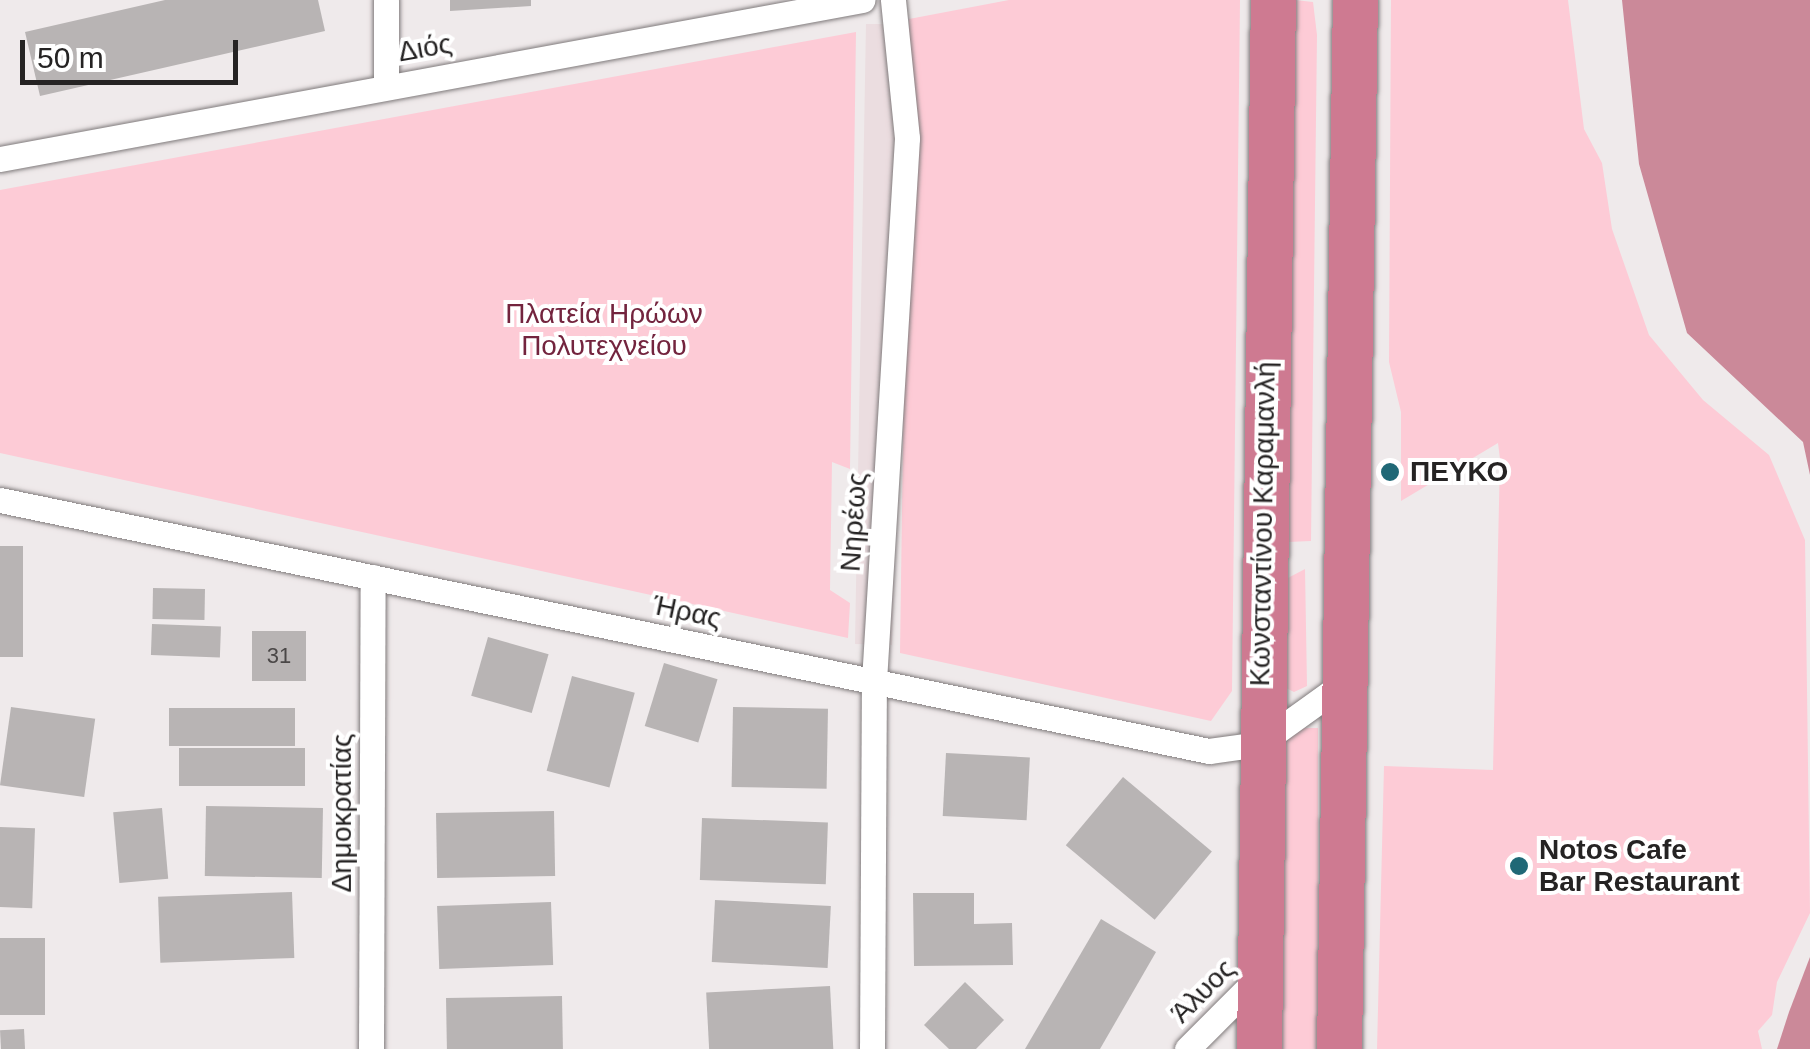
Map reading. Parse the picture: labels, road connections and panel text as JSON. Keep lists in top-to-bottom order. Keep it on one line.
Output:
{"streets":{"highway":["Κωνσταντίνου Καραμανλή"],"street":["Διός","Νηρέως","Ήρας","Δημοκρατίας","Άλυος"]},"crossings":[["Νηρέως","Ήρας"],["Κωνσταντίνου Καραμανλή","Ήρας"],["Κωνσταντίνου Καραμανλή","Άλυος"],["Ήρας","Δημοκρατίας"]],"parks":["Πλατεία Ηρώων Πολυτεχνείου"],"places":["ΠΕΥΚΟ","Notos Cafe Bar Restaurant"],"house_numbers":["31"],"scale_bar":"50 m"}
